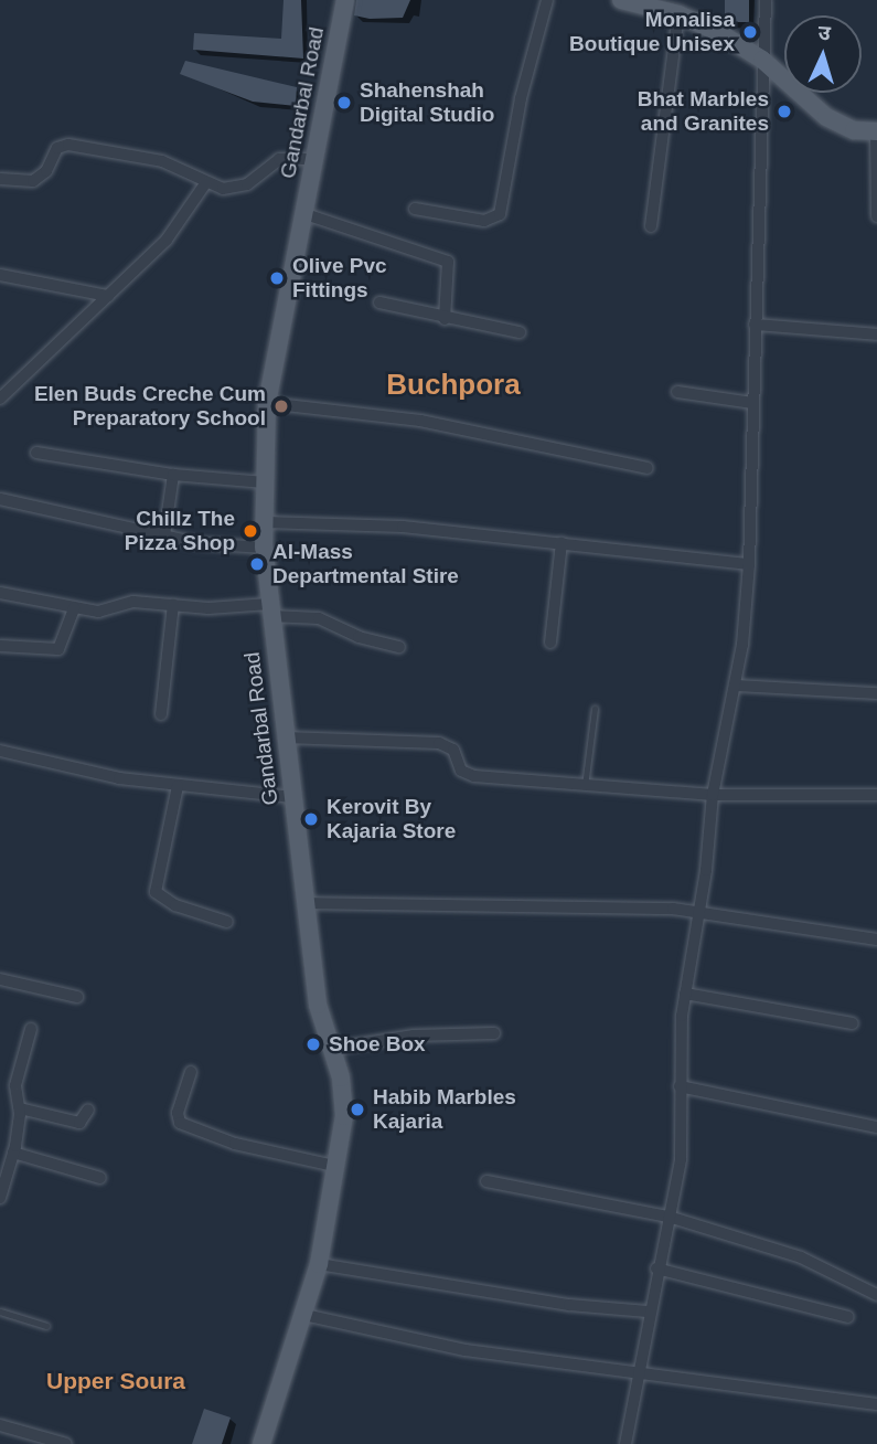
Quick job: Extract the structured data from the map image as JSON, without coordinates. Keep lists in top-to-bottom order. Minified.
{"streets":{"main road":["Gandarbal Road"]},"districts":["Buchpora","Upper Soura"],"places":["Monalisa Boutique Unisex","Shahenshah Digital Studio","Bhat Marbles and Granites","Olive Pvc Fittings","Elen Buds Creche Cum Preparatory School","Chillz The Pizza Shop","Al-Mass Departmental Stire","Kerovit By Kajaria Store","Shoe Box","Habib Marbles Kajaria"],"north":"top"}
